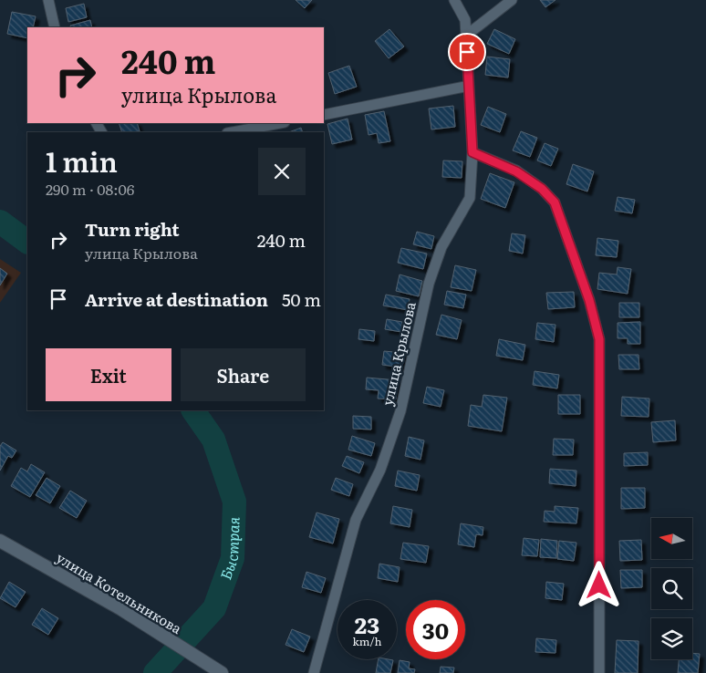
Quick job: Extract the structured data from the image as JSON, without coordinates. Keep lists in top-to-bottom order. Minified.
{"streets":{"street":["улица Крылова","улица Котельникова"]},"water":["Быстрая"],"north":"left","page":{"turn":["240 m","улица Крылова"],"heading":["1 min","290 m · 08:06"],"list":[{"name":"Turn right","note":"улица Крылова","value":"240 m"},{"name":"Arrive at destination","value":"50 m"}],"buttons":["Exit","Share"],"speed":"23 km/h","limit":"30"}}
